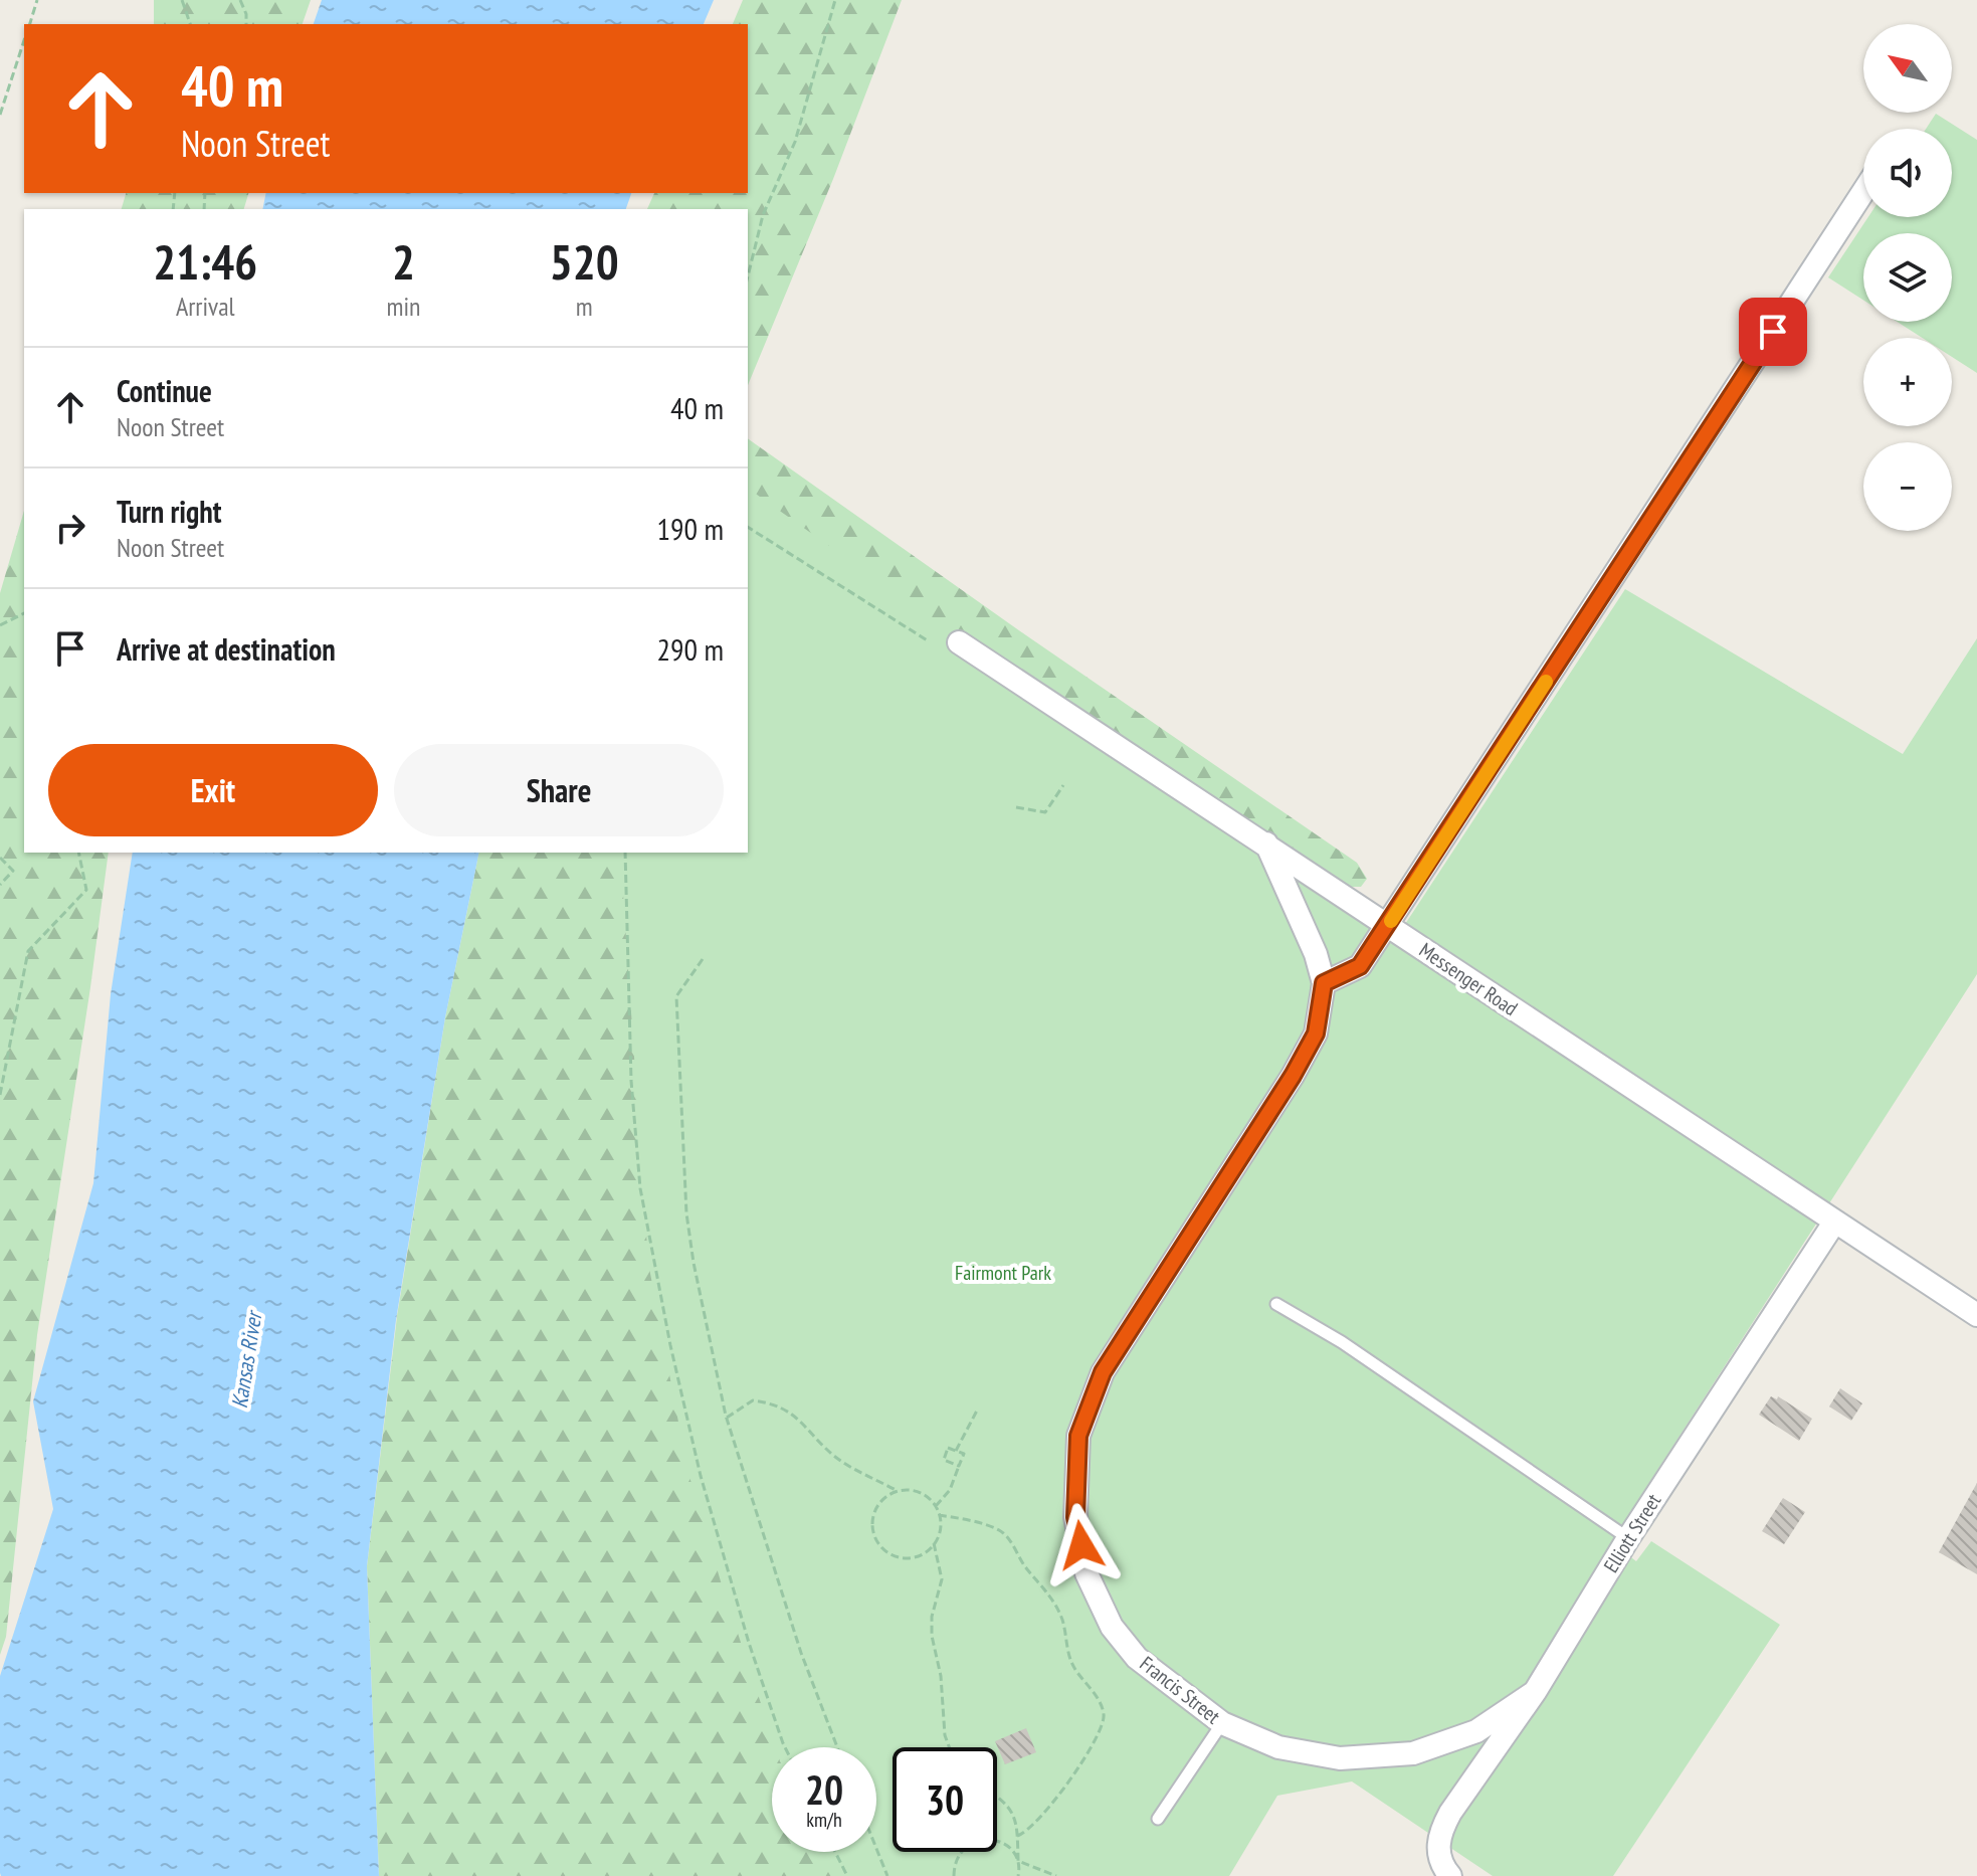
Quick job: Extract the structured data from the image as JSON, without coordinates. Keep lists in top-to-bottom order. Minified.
{"streets":{"street":["Messenger Road","Elliott Street","Francis Street"]},"crossings":[["Messenger Road","Elliott Street"],["Elliott Street","Francis Street"]],"water":["Kansas River"],"parks":["Fairmont Park"],"north":"top left","page":{"map_buttons":["+","−"],"turn":["40 m","Noon Street"],"eta":["21:46","Arrival","2","min","520","m"],"list":[{"name":"Continue","note":"Noon Street","value":"40 m"},{"name":"Turn right","note":"Noon Street","value":"190 m"},{"name":"Arrive at destination","value":"290 m"}],"buttons":["Exit","Share"],"speed":"20 km/h","limit":"30"}}
